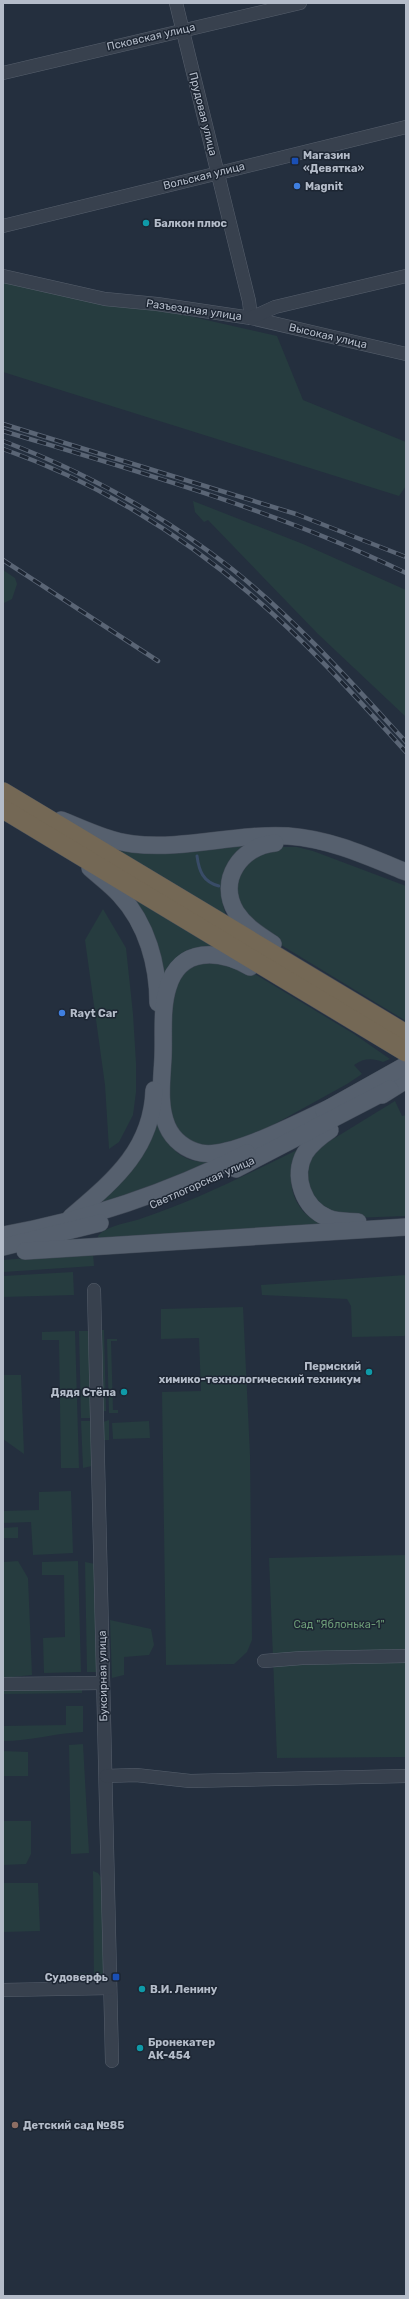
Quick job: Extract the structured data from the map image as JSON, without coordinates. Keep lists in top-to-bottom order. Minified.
{"streets":{"main road":["Светлогорская улица"],"street":["Псковская улица","Прудовая улица","Вольская улица","Разъездная улица","Высокая улица","Буксирная улица"]},"crossings":[["Псковская улица","Прудовая улица"],["Прудовая улица","Вольская улица"],["Прудовая улица","Разъездная улица"],["Прудовая улица","Высокая улица"],["Разъездная улица","Высокая улица"]],"parks":["Сад \"Яблонька-1\""],"places":{"transit":["Магазин «Девятка»","Судоверфь"],"other":["Magnit","Балкон плюс","Rayt Car","Пермский химико-технологический техникум","Дядя Стёпа","В.И. Ленину","Бронекатер АК-454","Детский сад №85"]}}
